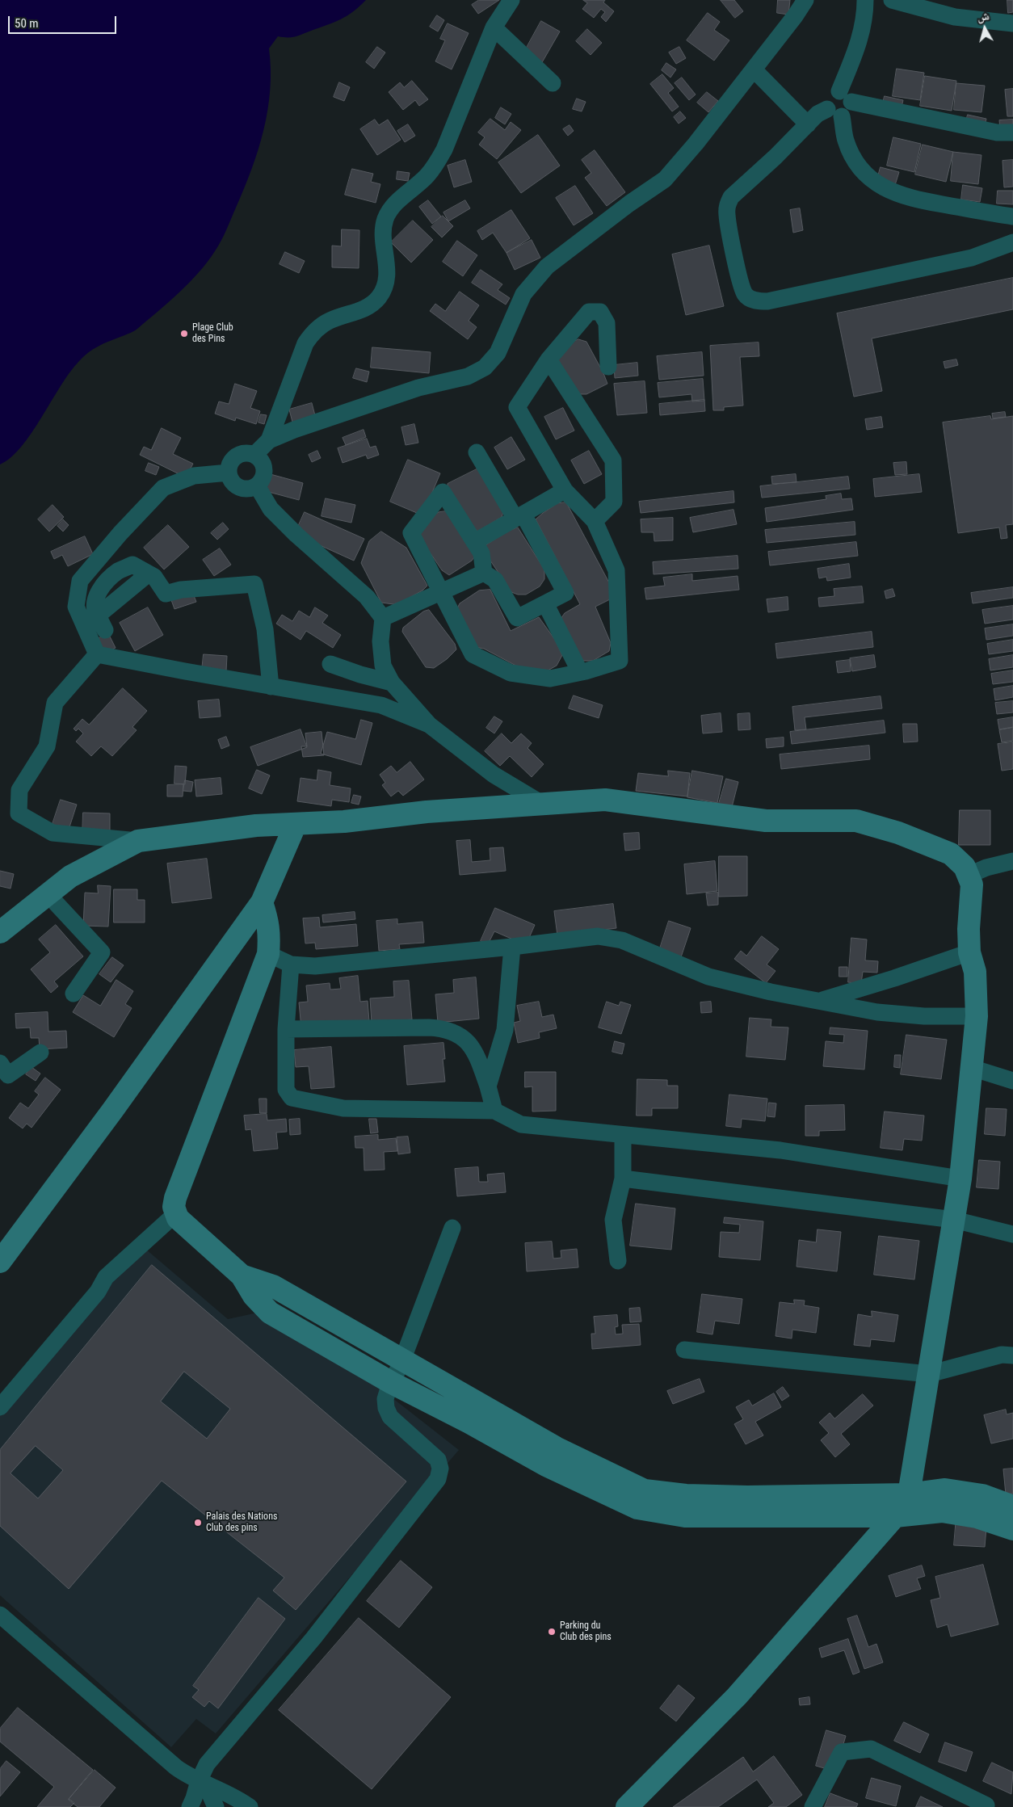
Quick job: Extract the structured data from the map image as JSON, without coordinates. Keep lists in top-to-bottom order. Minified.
{"places":["Plage Club des Pins","Palais des Nations Club des pins","Parking du Club des pins"],"scale_bar":"50 m","north":"top"}
